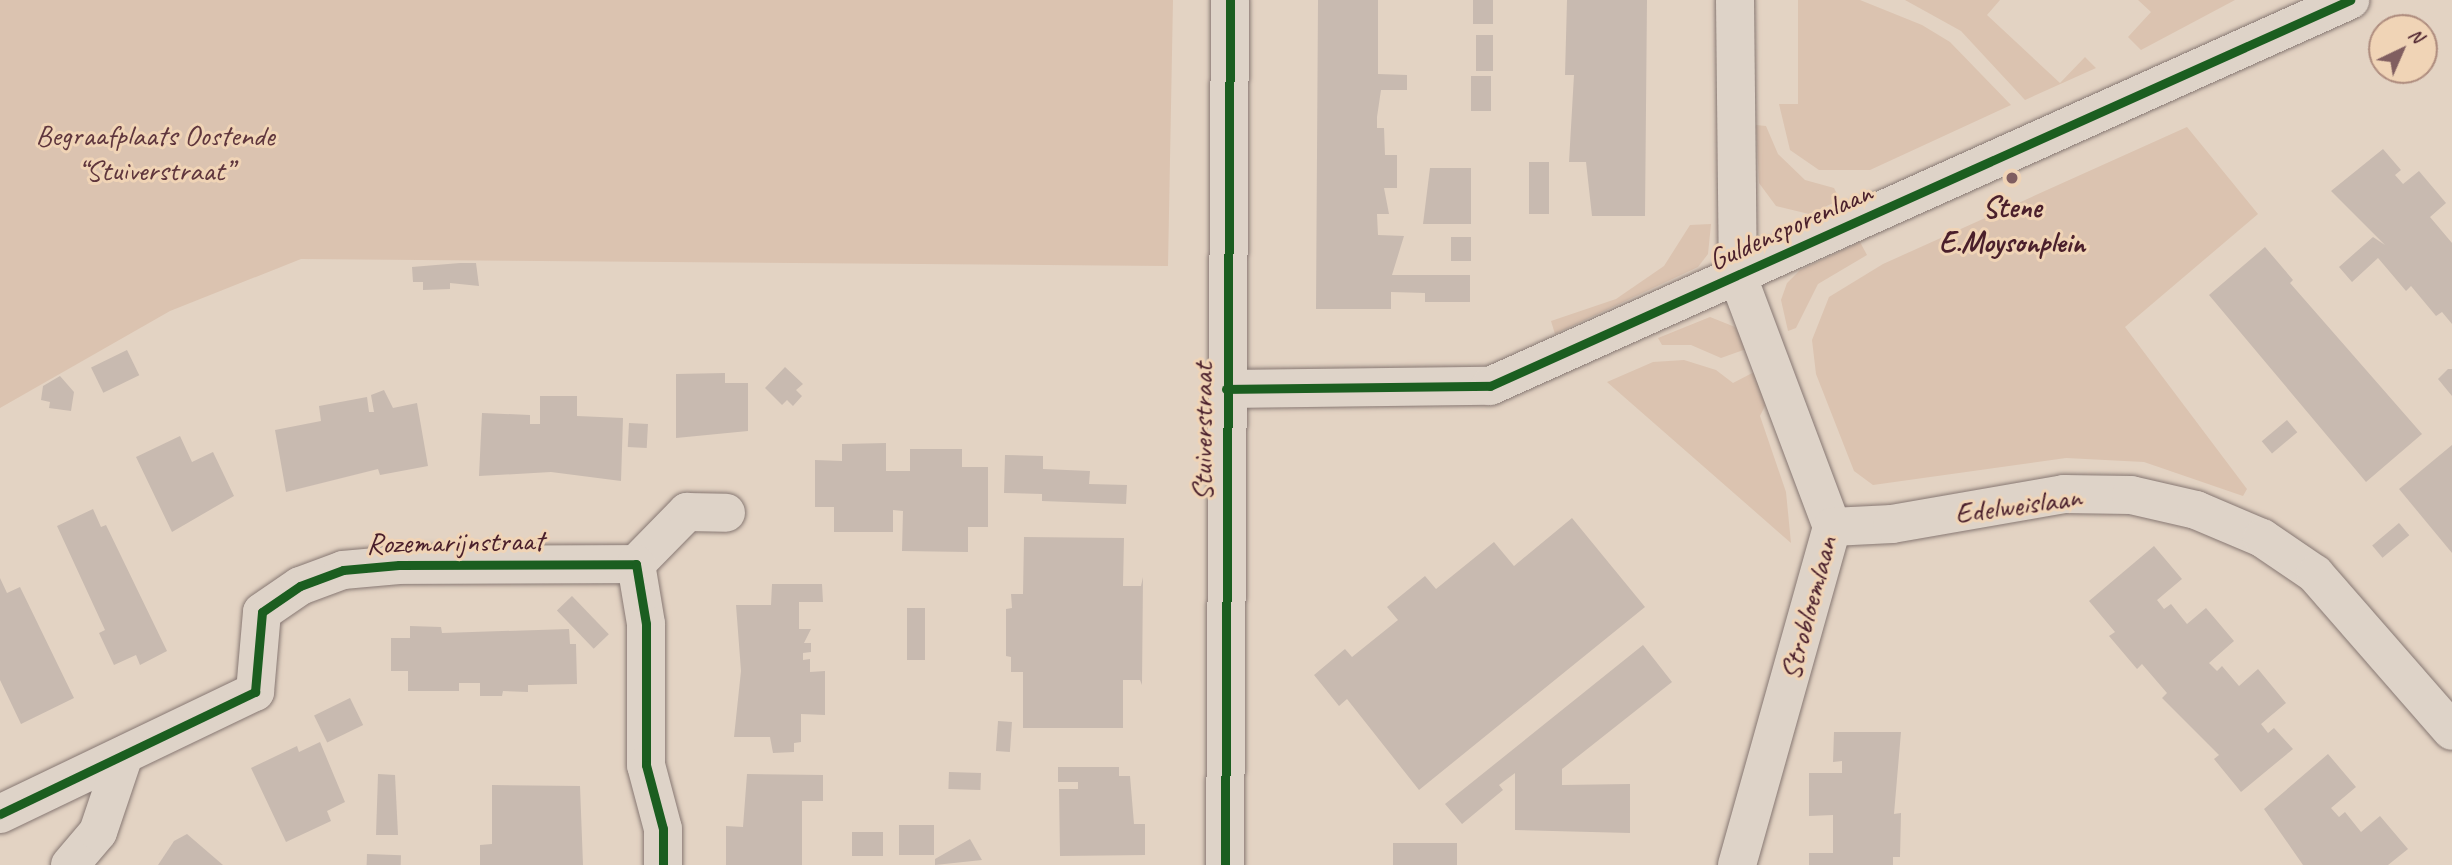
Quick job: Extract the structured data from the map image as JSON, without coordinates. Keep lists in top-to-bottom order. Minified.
{"streets":{"street":["Guldensporenlaan","Stuiverstraat","Edelweislaan","Rozemarijnstraat","Strobloemlaan"]},"crossings":[["Guldensporenlaan","Stuiverstraat"],["Guldensporenlaan","Strobloemlaan"],["Edelweislaan","Strobloemlaan"]],"parks":["Begraafplaats Oostende “Stuiverstraat”"],"places":["Stene E.Moysonplein"],"north":"top right"}
